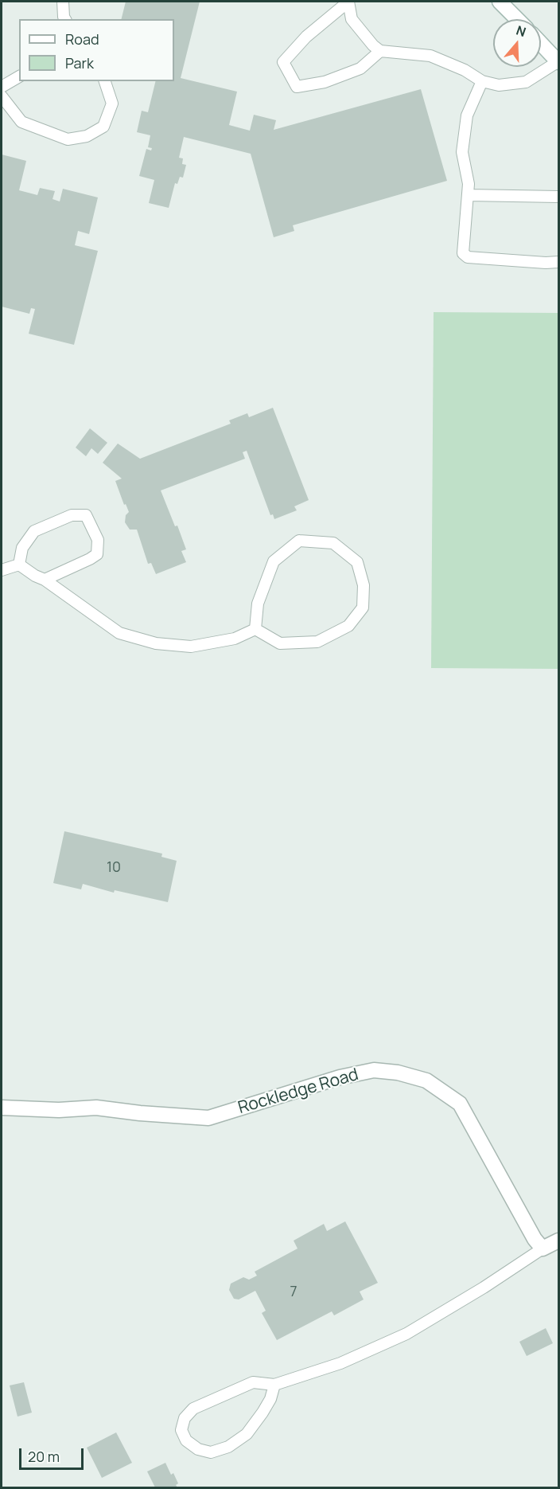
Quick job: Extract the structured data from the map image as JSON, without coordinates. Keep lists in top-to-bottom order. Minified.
{"streets":{"street":["Rockledge Road"]},"house_numbers":["10","7"],"legend":["Road","Park"],"scale_bar":"20 m","north":"top"}
